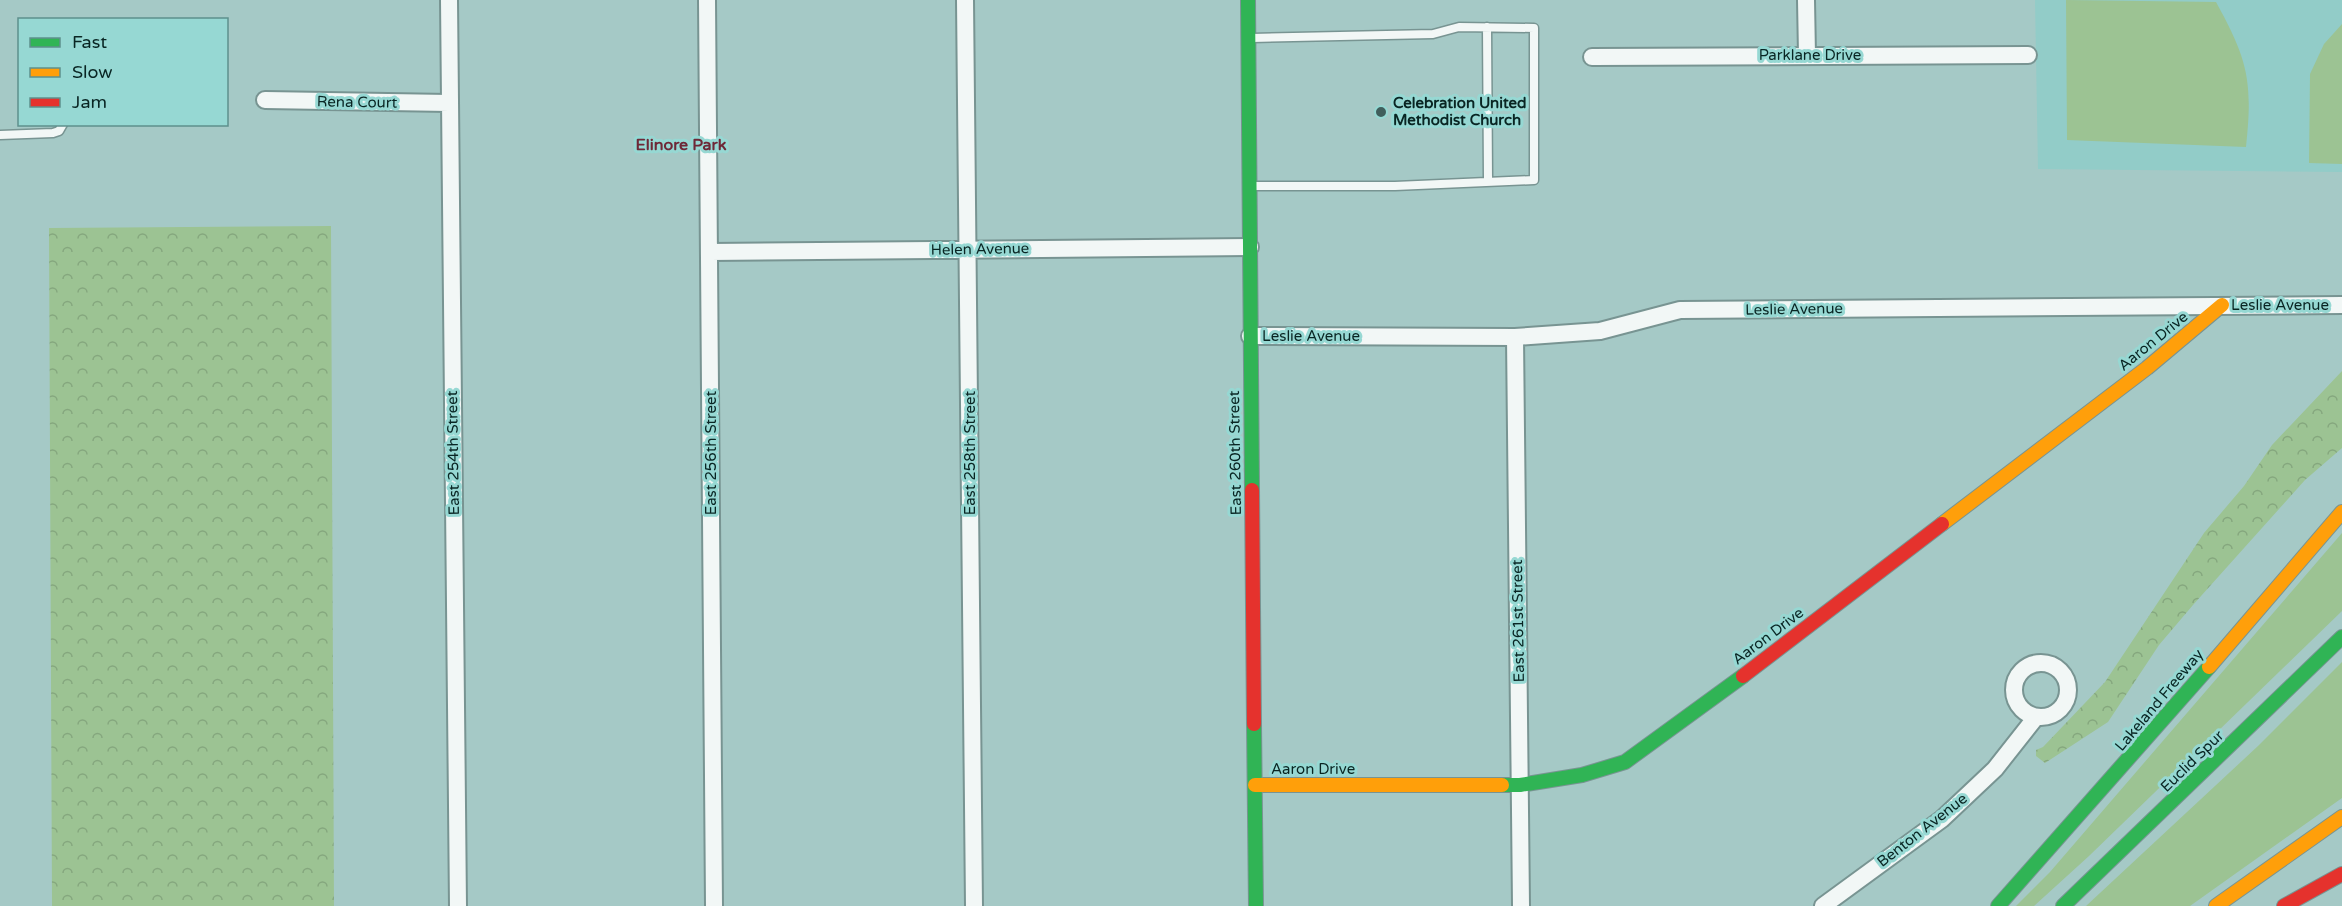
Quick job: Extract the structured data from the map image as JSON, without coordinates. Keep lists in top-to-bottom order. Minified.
{"streets":{"main road":["Aaron Drive","East 260th Street","Lakeland Freeway","Euclid Spur"],"street":["Parklane Drive","Rena Court","Helen Avenue","Leslie Avenue","East 254th Street","East 256th Street","East 258th Street","East 261st Street","Benton Avenue"]},"crossings":[["Rena Court","East 254th Street"],["Helen Avenue","East 256th Street"],["Helen Avenue","East 258th Street"],["Helen Avenue","East 260th Street"],["Leslie Avenue","Aaron Drive"],["Leslie Avenue","East 260th Street"],["Leslie Avenue","East 261st Street"],["Aaron Drive","East 260th Street"],["Aaron Drive","East 261st Street"]],"districts":["Elinore Park"],"places":["Celebration United Methodist Church"],"legend":["Fast","Slow","Jam"]}
